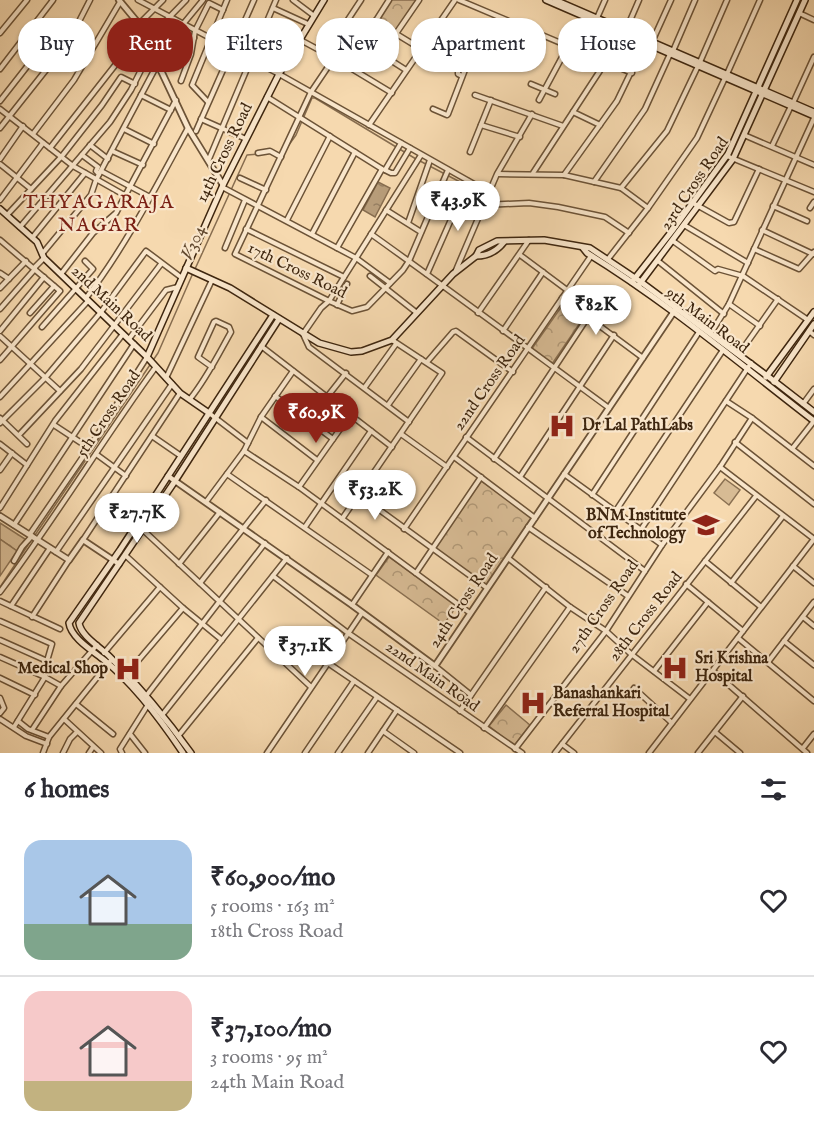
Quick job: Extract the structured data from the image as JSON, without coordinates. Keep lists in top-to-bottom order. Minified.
{"streets":{"main road":["14th Cross Road","23rd Cross Road","2nd Main Road","9th Main Road"],"street":["17th Cross Road","22nd Cross Road","5th Cross Road","24th Cross Road","27th Cross Road","28th Cross Road","22nd Main Road"]},"crossings":[["14th Cross Road","2nd Main Road"],["14th Cross Road","9th Main Road"],["14th Cross Road","5th Cross Road"],["23rd Cross Road","9th Main Road"],["2nd Main Road","5th Cross Road"],["9th Main Road","22nd Cross Road"],["9th Main Road","24th Cross Road"],["27th Cross Road","22nd Main Road"]],"districts":["THYAGARAJA NAGAR"],"water":["V304"],"places":{"hospital":["Dr Lal PathLabs","Sri Krishna Hospital","Medical Shop","Banashankari Referral Hospital"],"school or university":["BNM Institute of Technology"]},"page":{"chip":["Buy","Rent","Filters","New","Apartment","House"],"price":["₹43.9K","₹82K","₹60.9K","₹53.2K","₹27.7K","₹37.1K"],"heading":"6 homes","list":[{"name":"₹60,900/mo","note":"5 rooms · 163 m² · 18th Cross Road"},{"name":"₹37,100/mo","note":"3 rooms · 95 m² · 24th Main Road"}]}}
